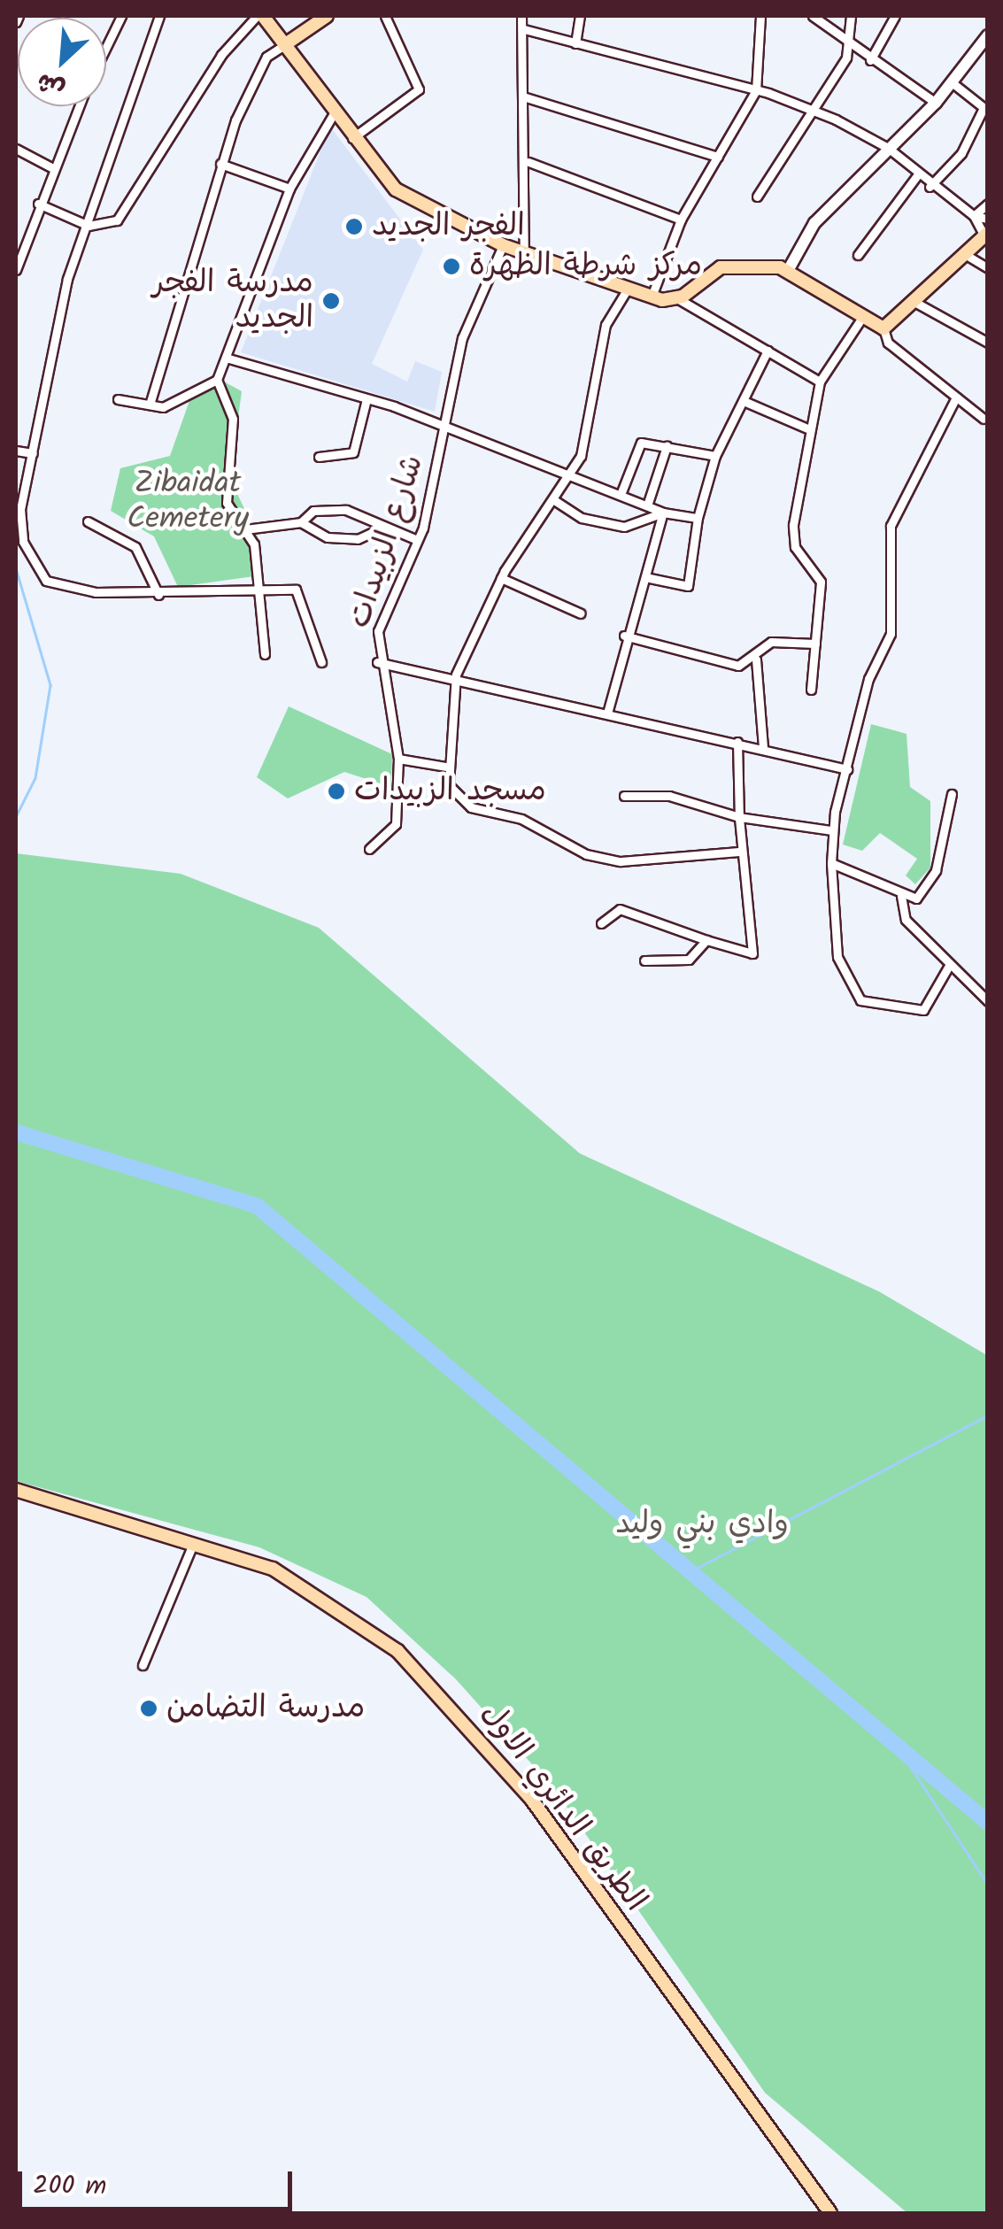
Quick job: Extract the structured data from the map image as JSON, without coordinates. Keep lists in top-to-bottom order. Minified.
{"streets":{"main road":["الطريق الدائري الاول"],"street":["شارع الزبيدات"]},"parks":["Zibaidat Cemetery","وادي بني وليد"],"places":["الفجر الجديد","مركز شرطة الظهرة","مدرسة الفجر الجديد","مسجد الزبيدات","مدرسة التضامن"],"scale_bar":"200 m","north":"bottom left"}
